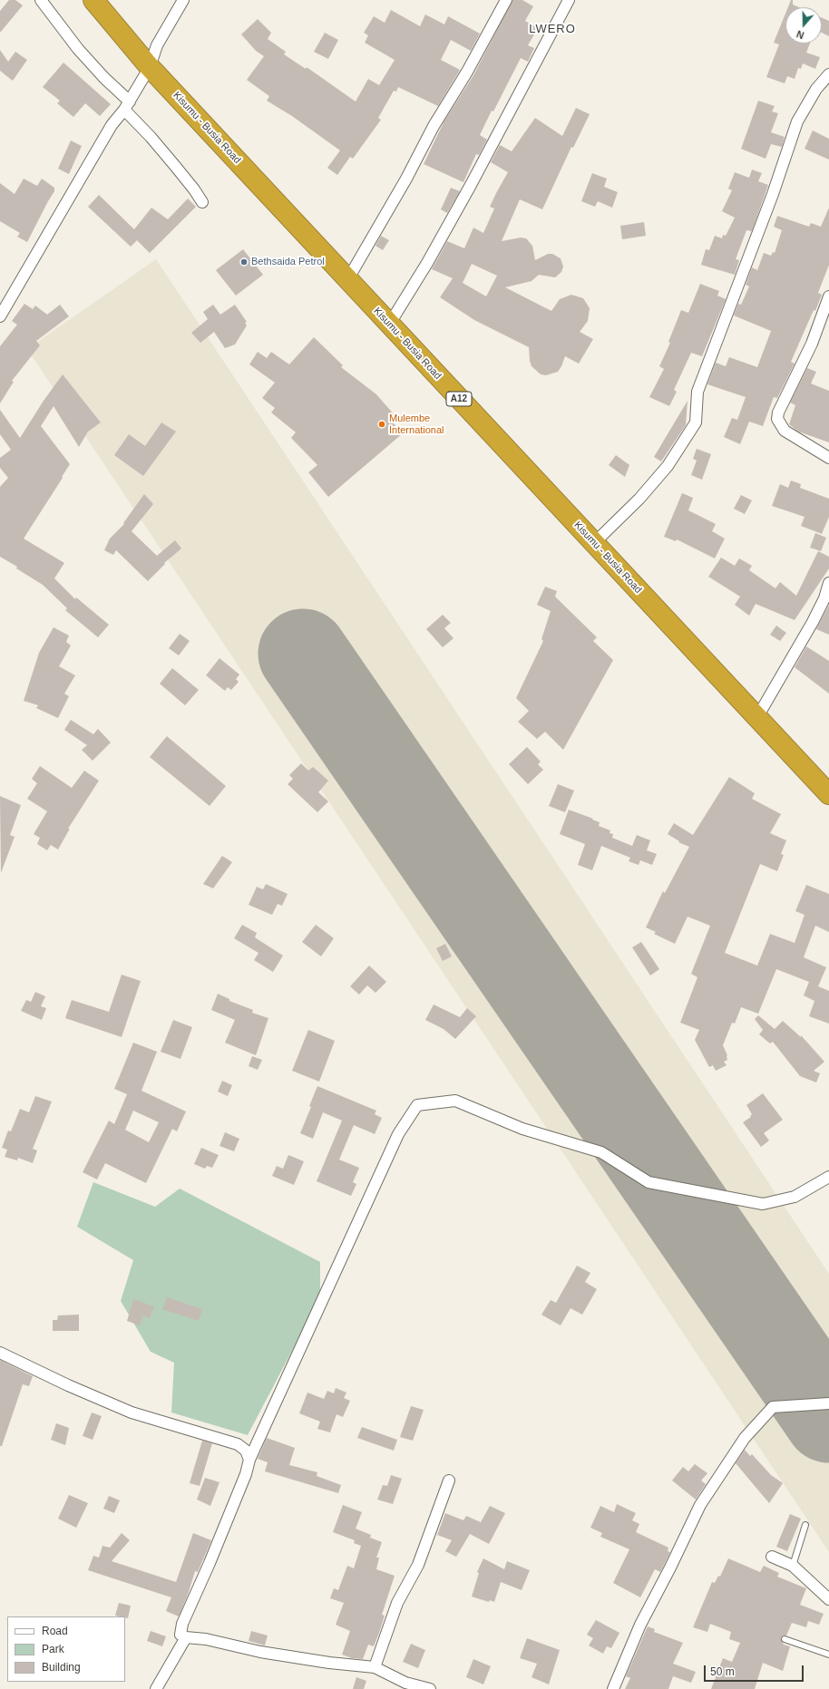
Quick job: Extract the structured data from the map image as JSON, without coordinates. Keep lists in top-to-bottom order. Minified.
{"streets":{"highway":["Kisumu - Busia Road","A12"]},"districts":["LWERO"],"places":["Bethsaida Petrol","Mulembe International"],"legend":["Road","Park","Building"],"scale_bar":"50 m","north":"bottom"}
